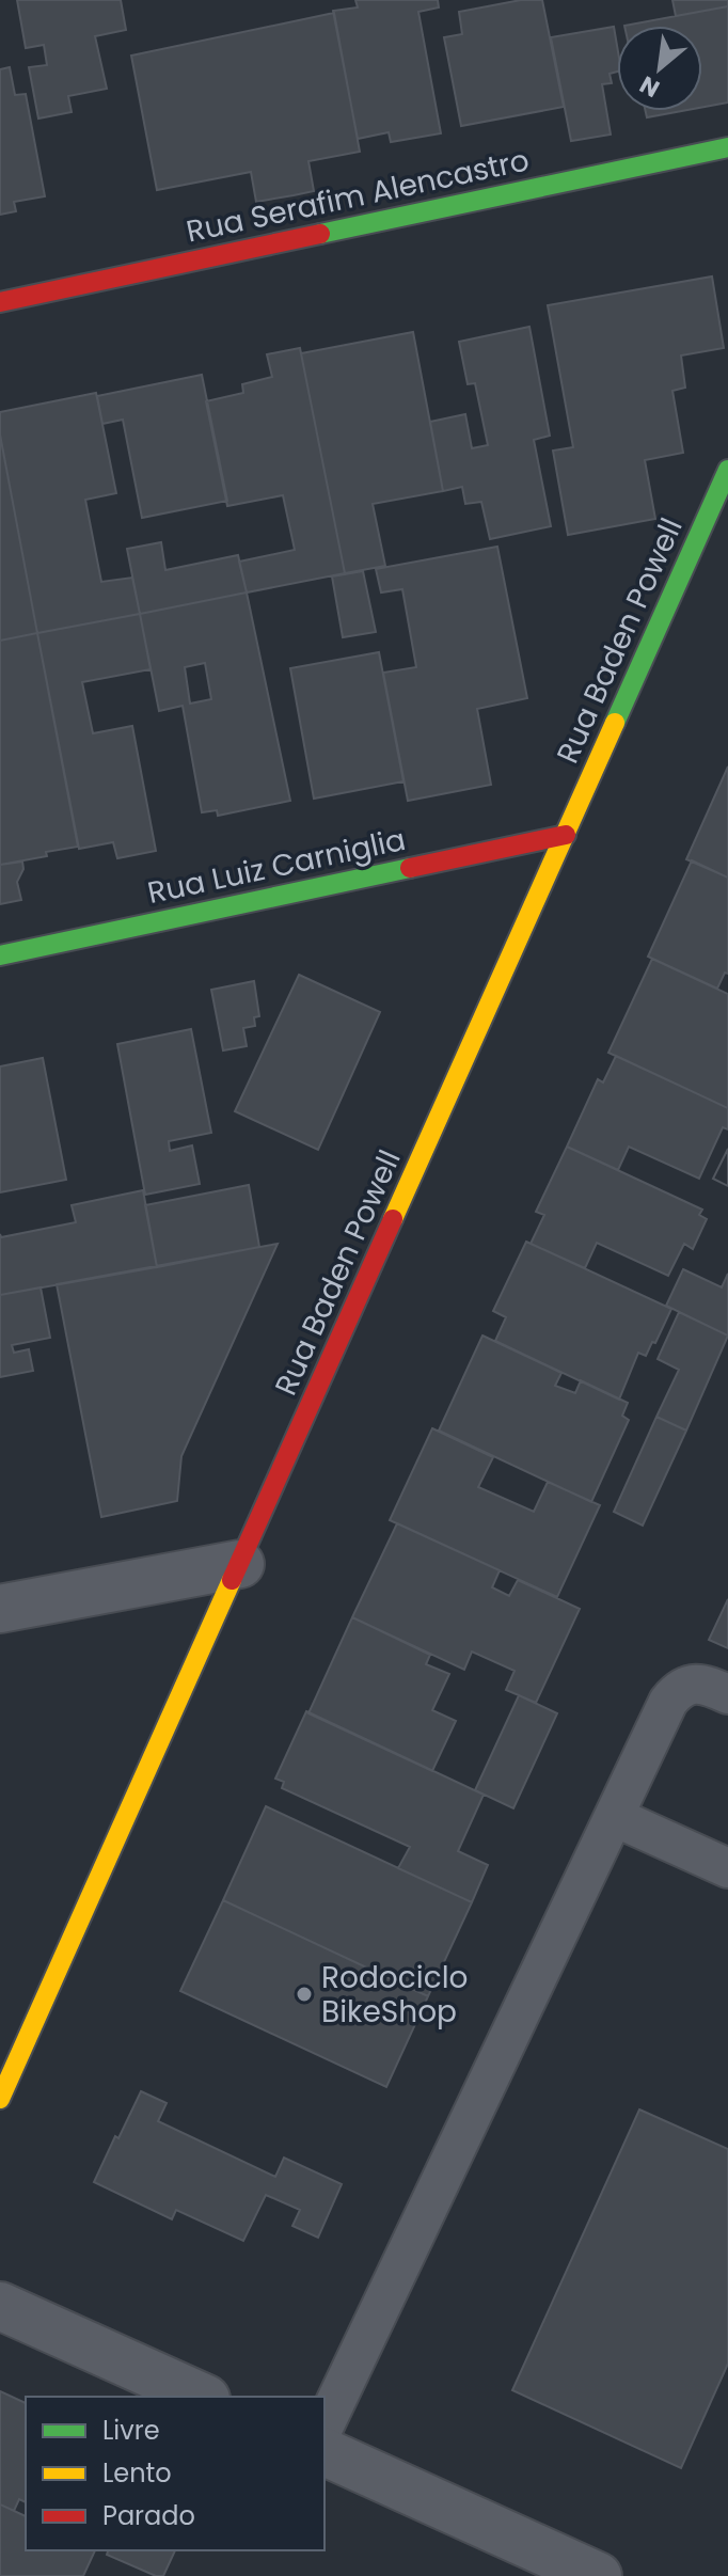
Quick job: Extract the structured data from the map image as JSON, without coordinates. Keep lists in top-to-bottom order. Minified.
{"streets":{"street":["Rua Serafim Alencastro","Rua Baden Powell","Rua Luiz Carniglia"]},"crossings":[["Rua Baden Powell","Rua Luiz Carniglia"]],"places":["Rodociclo BikeShop"],"legend":["Livre","Lento","Parado"],"north":"bottom left"}
